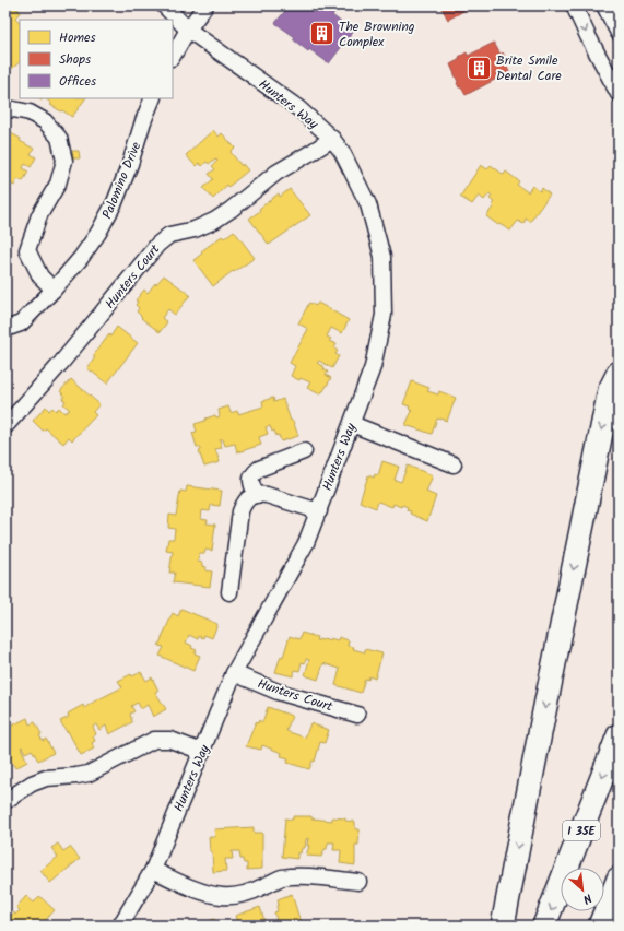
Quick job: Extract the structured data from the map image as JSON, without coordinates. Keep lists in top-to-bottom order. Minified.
{"streets":{"highway":["I 35E"],"street":["Hunters Way","Palomino Drive","Hunters Court"]},"crossings":[["Hunters Way","Hunters Court"]],"places":{"building":["The Browning Complex","Brite Smile Dental Care"]},"legend":["Homes","Shops","Offices"],"north":"bottom right"}
